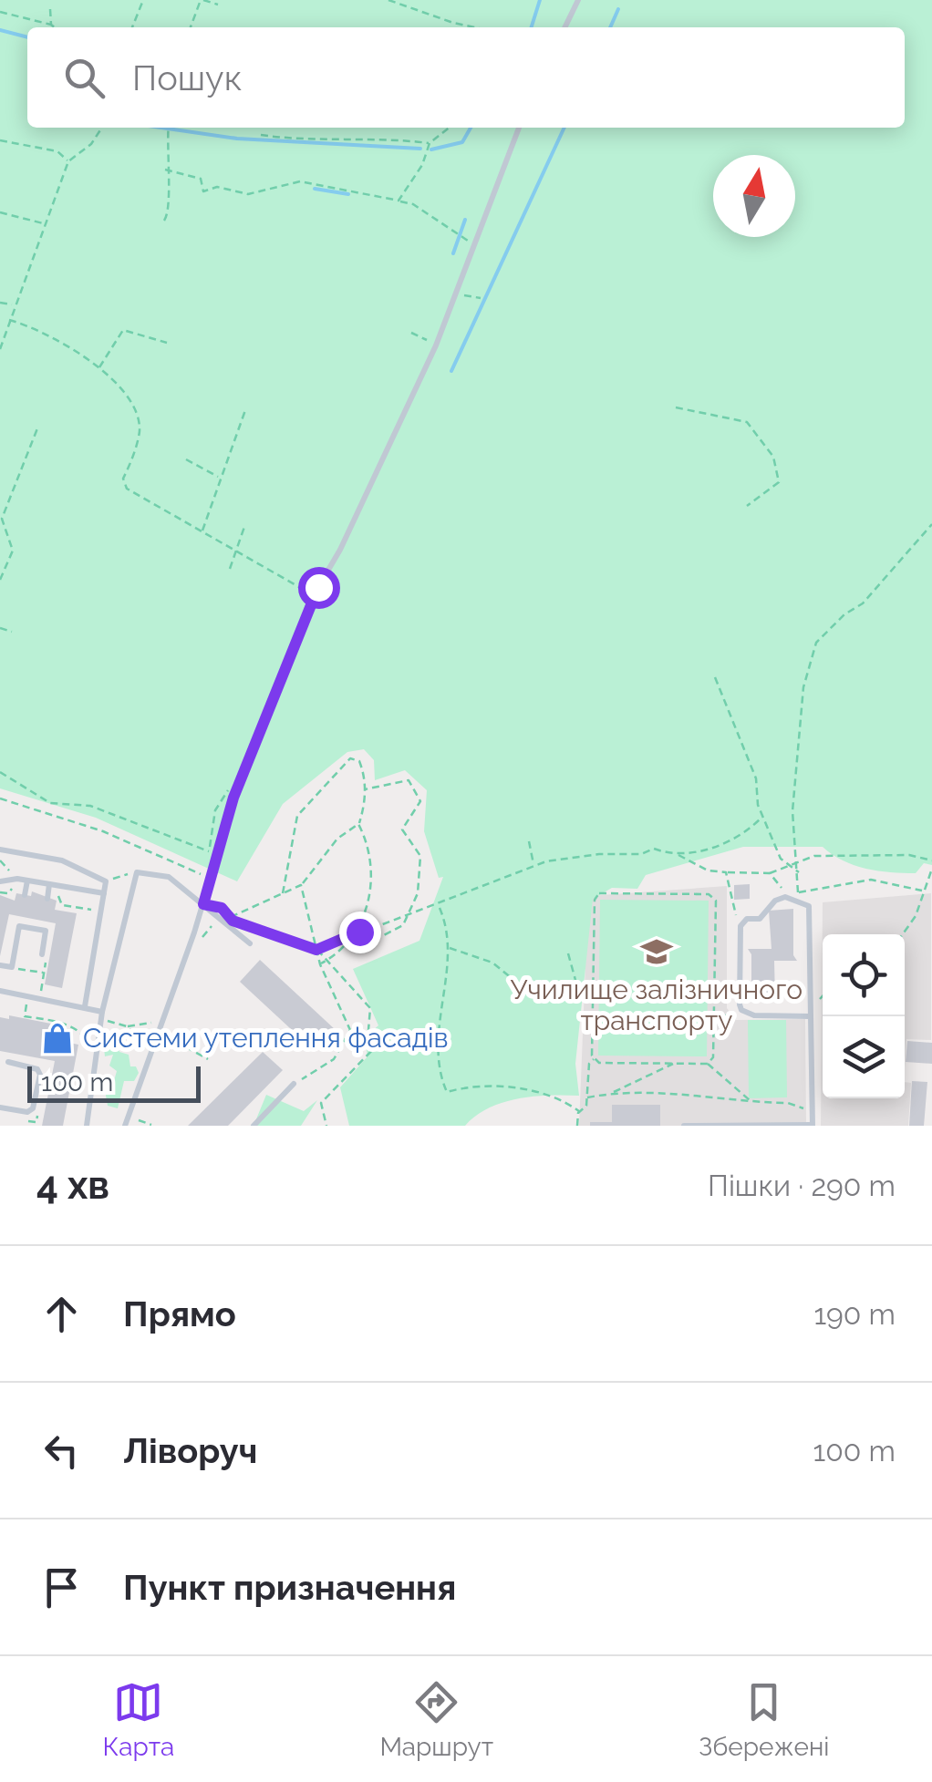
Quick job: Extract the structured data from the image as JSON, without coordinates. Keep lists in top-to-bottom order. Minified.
{"places":{"school or university":["Училище залізничного транспорту"],"shop":["Системи утеплення фасадів"]},"scale_bar":"100 m","north":"top","page":{"search":"Пошук","scale":"100 m","heading":["4 хв","Пішки · 290 m"],"list":[["Прямо","190 m"],["Ліворуч","100 m"],"Пункт призначення"],"nav":["Карта","Маршрут","Збережені"]}}
